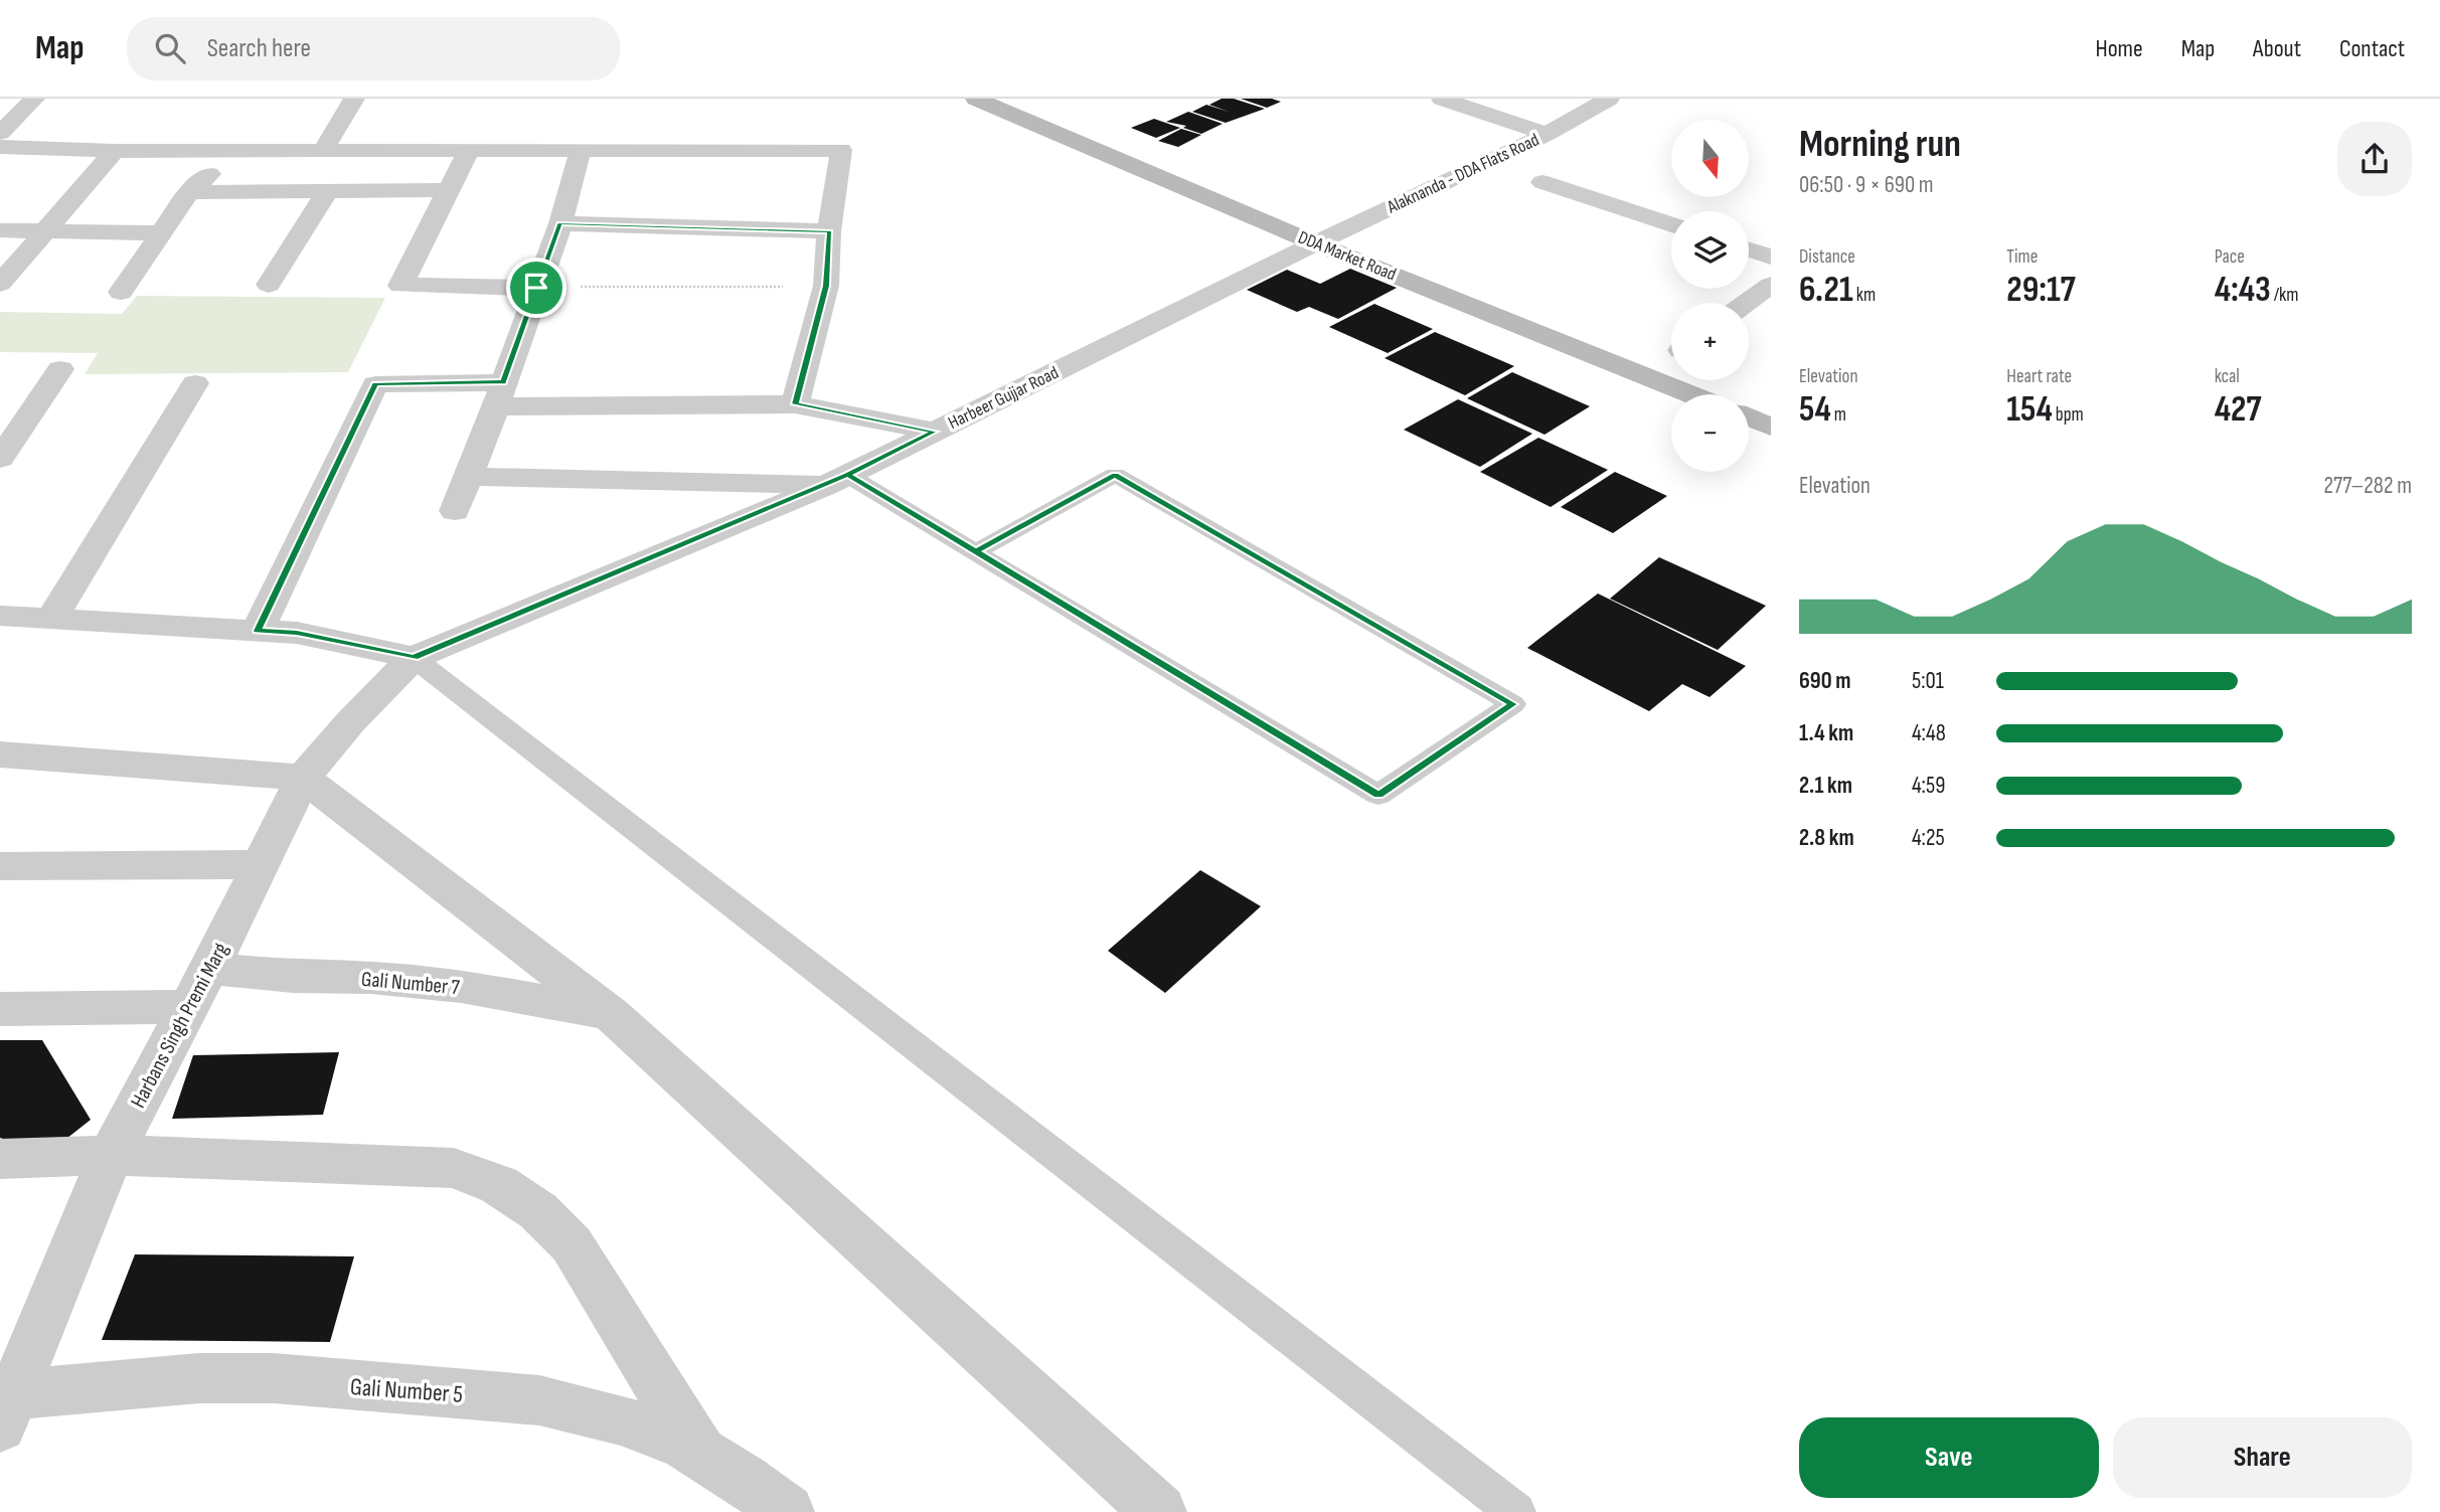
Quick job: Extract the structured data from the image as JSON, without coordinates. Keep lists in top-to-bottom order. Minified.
{"streets":{"street":["Alaknanda - DDA Flats Road","DDA Market Road","Harbeer Gujjar Road","Gali Number 7","Harbans Singh Premi Marg","Gali Number 5"]},"crossings":[["Alaknanda - DDA Flats Road","DDA Market Road"],["Alaknanda - DDA Flats Road","Harbeer Gujjar Road"],["DDA Market Road","Harbeer Gujjar Road"],["Harbeer Gujjar Road","Harbans Singh Premi Marg"],["Gali Number 7","Harbans Singh Premi Marg"],["Harbans Singh Premi Marg","Gali Number 5"]],"north":"bottom","page":{"header":"Map","search":"Search here","nav":["Home","Map","About","Contact"],"heading":["Morning run","06:50 · 9 × 690 m"],"map_buttons":["+","−"],"stats":[["Distance","6.21 km"],["Time","29:17"],["Pace","4:43 /km"],["Elevation","54 m"],["Heart rate","154 bpm"],["kcal","427"]],"chart":["Elevation","277–282 m"],"list":[{"name":"690 m","note":"5:01"},{"name":"1.4 km","note":"4:48"},{"name":"2.1 km","note":"4:59"},{"name":"2.8 km","note":"4:25"}],"buttons":["Save","Share"]}}
